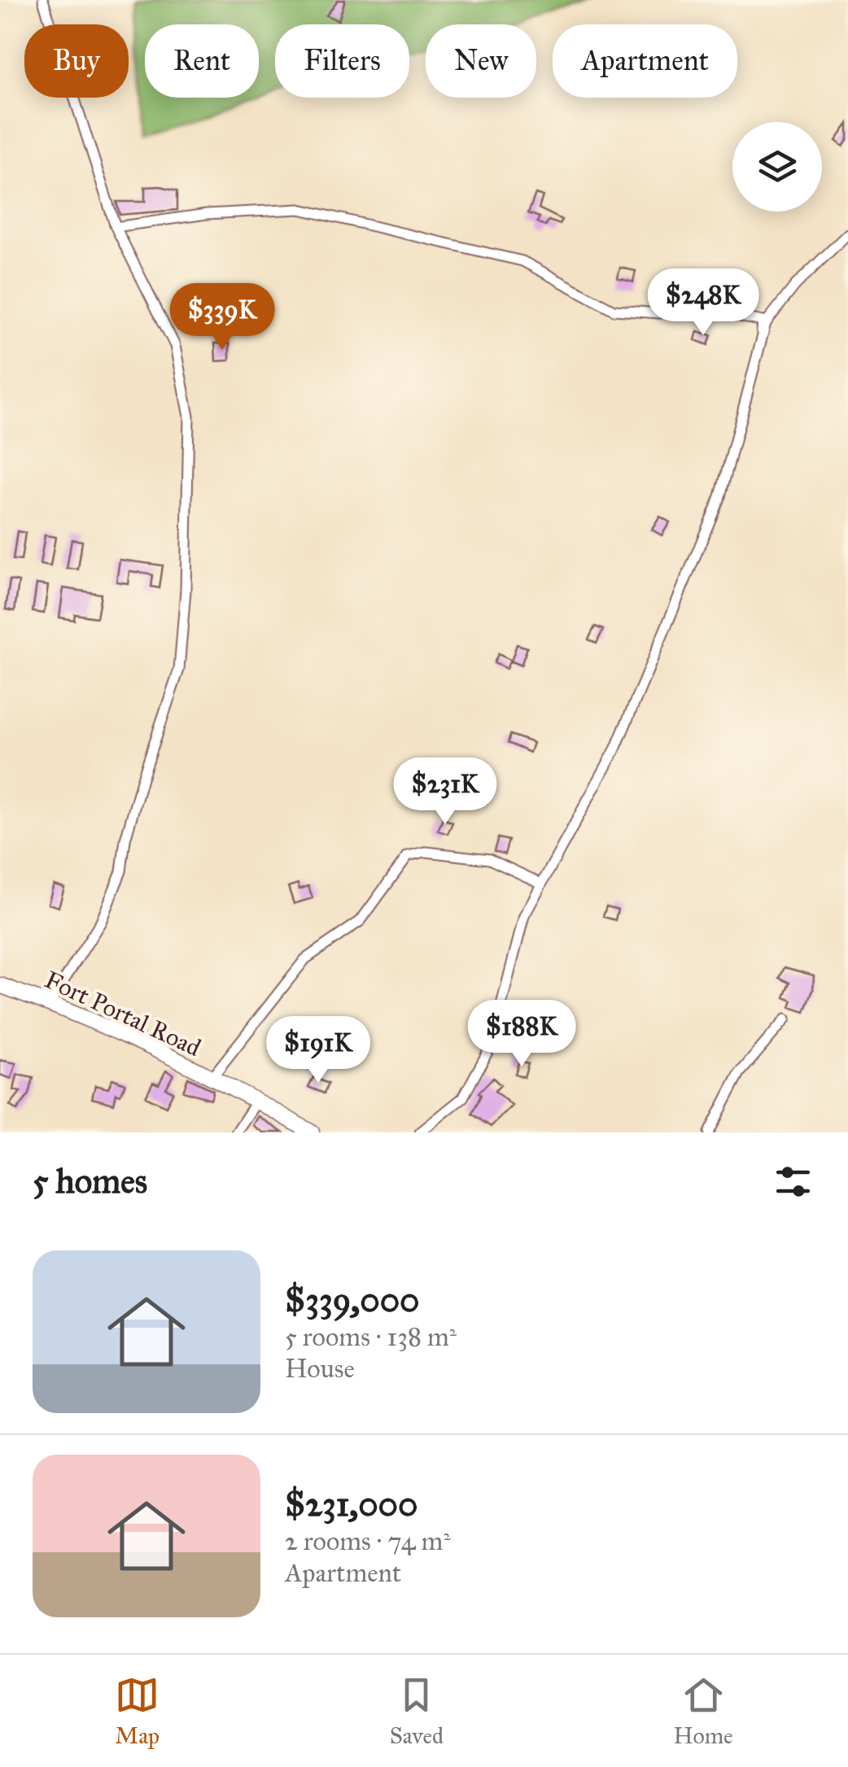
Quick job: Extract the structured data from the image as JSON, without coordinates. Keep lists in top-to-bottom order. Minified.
{"streets":{"main road":["Fort Portal Road"]},"page":{"chip":["Buy","Rent","Filters","New","Apartment"],"price":["$248K","$339K","$231K","$188K","$191K"],"heading":"5 homes","list":[{"name":"$339,000","note":"5 rooms · 138 m² · House"},{"name":"$231,000","note":"2 rooms · 74 m² · Apartment"}],"tabs":["Map","Saved","Home"]}}
